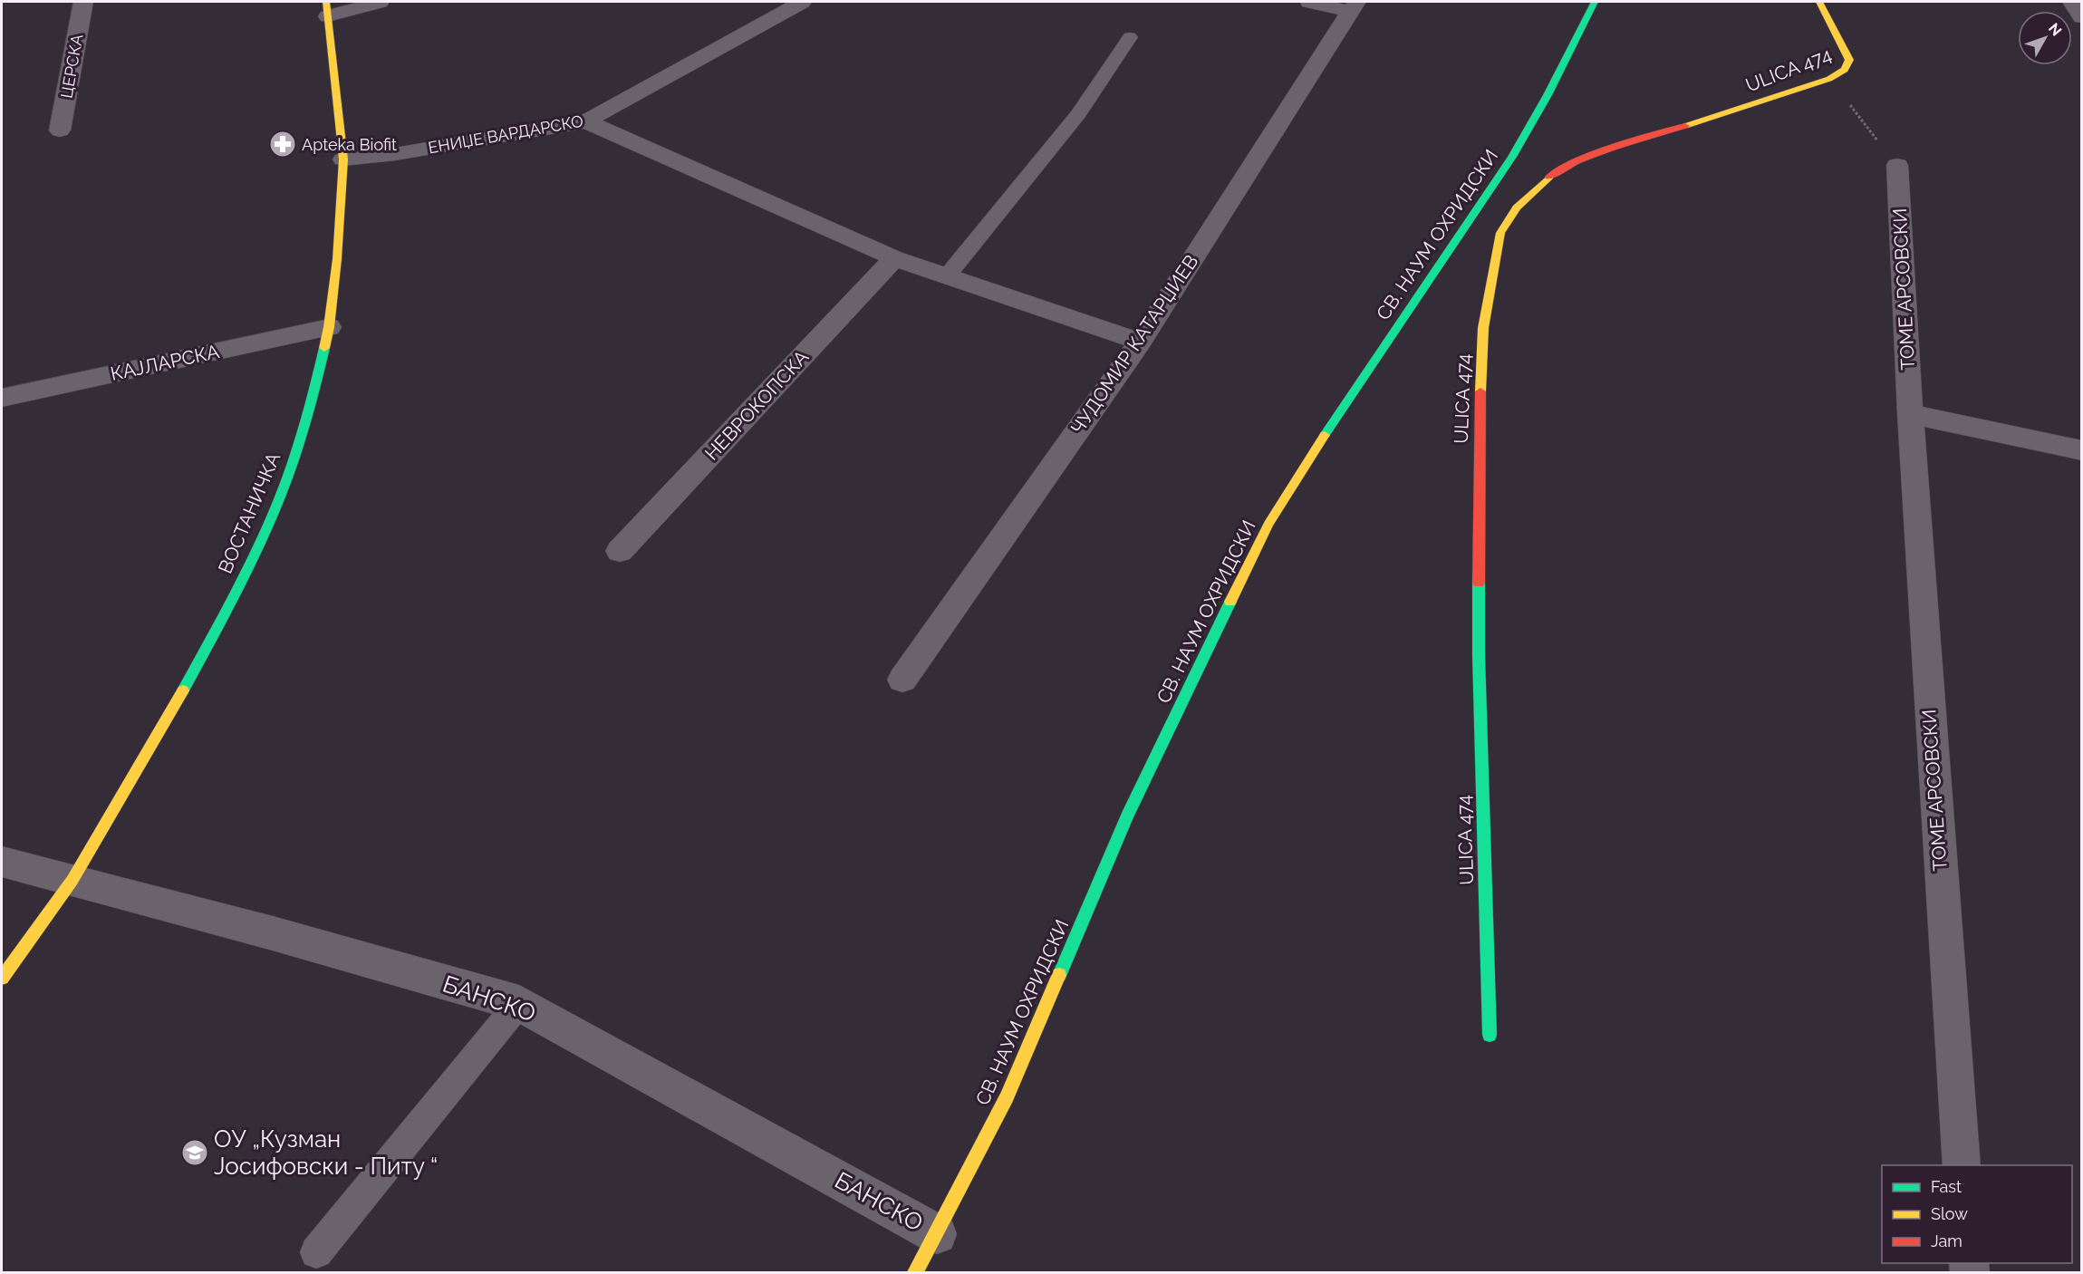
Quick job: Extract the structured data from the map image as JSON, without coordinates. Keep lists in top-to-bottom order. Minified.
{"streets":{"street":["ЦЕРСКА","ULICA 474","ЕНИЏЕ ВАРДАРСКО","СВ. НАУМ ОХРИДСКИ","ТОМЕ АРСОВСКИ","ЧУДОМИР КАТАРЏИЕВ","КАЈЛАРСКА","НЕВРОКОПСКА","ВОСТАНИЧКА","БАНСКО"]},"crossings":[["ЕНИЏЕ ВАРДАРСКО","ВОСТАНИЧКА"],["СВ. НАУМ ОХРИДСКИ","БАНСКО"],["КАЈЛАРСКА","ВОСТАНИЧКА"],["ВОСТАНИЧКА","БАНСКО"]],"places":{"pharmacy":["Apteka Biofit"],"school or university":["ОУ „Кузман Јосифовски - Питу “"]},"legend":["Fast","Slow","Jam"],"north":"top right"}
